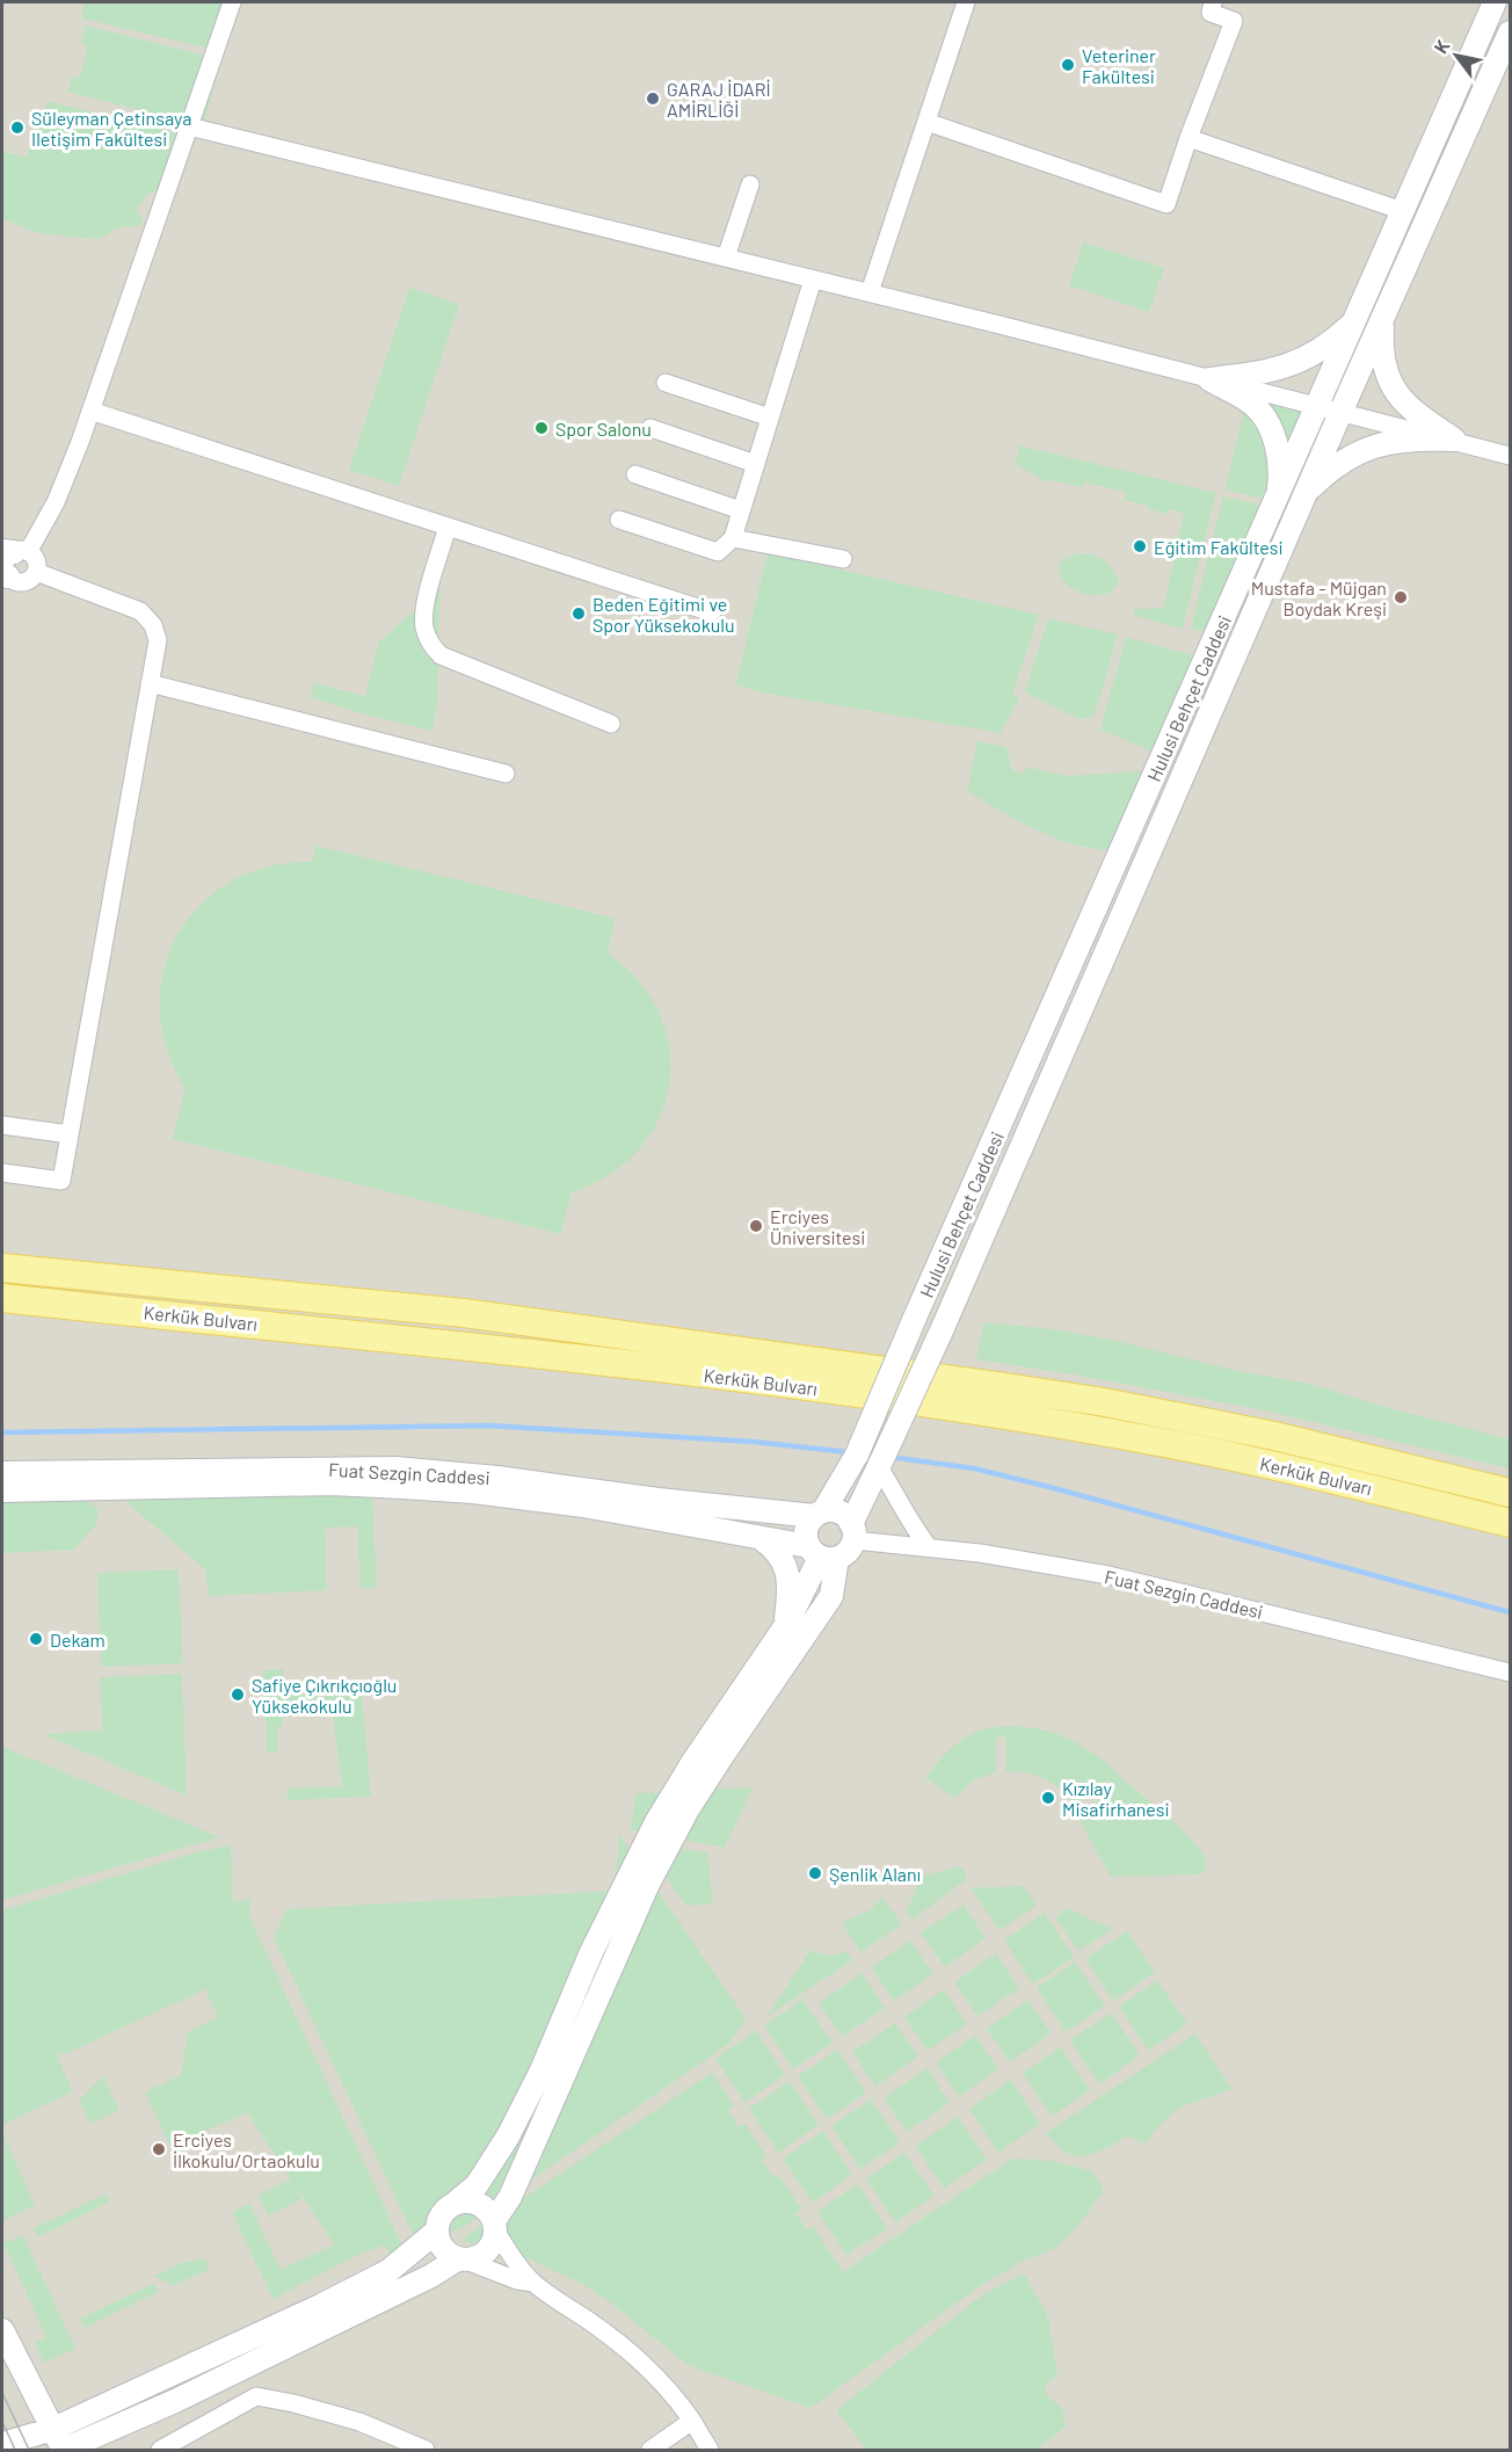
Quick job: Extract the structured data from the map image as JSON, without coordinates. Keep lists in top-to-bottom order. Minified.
{"streets":{"main road":["Kerkük Bulvarı"],"street":["Hulusi Behçet Caddesi","Fuat Sezgin Caddesi"]},"crossings":[["Hulusi Behçet Caddesi","Fuat Sezgin Caddesi"]],"places":["Veteriner Fakültesi","GARAJ İDARİ AMİRLİĞİ","Süleyman Çetinsaya Iletişim Fakültesi","Spor Salonu","Eğitim Fakültesi","Mustafa - Müjgan Boydak Kreşi","Beden Eğitimi ve Spor Yüksekokulu","Erciyes Üniversitesi","Dekam","Safiye Çıkrıkçıoğlu Yüksekokulu","Kızılay Misafirhanesi","Şenlik Alanı","Erciyes İlkokulu/Ortaokulu"],"north":"top left"}
